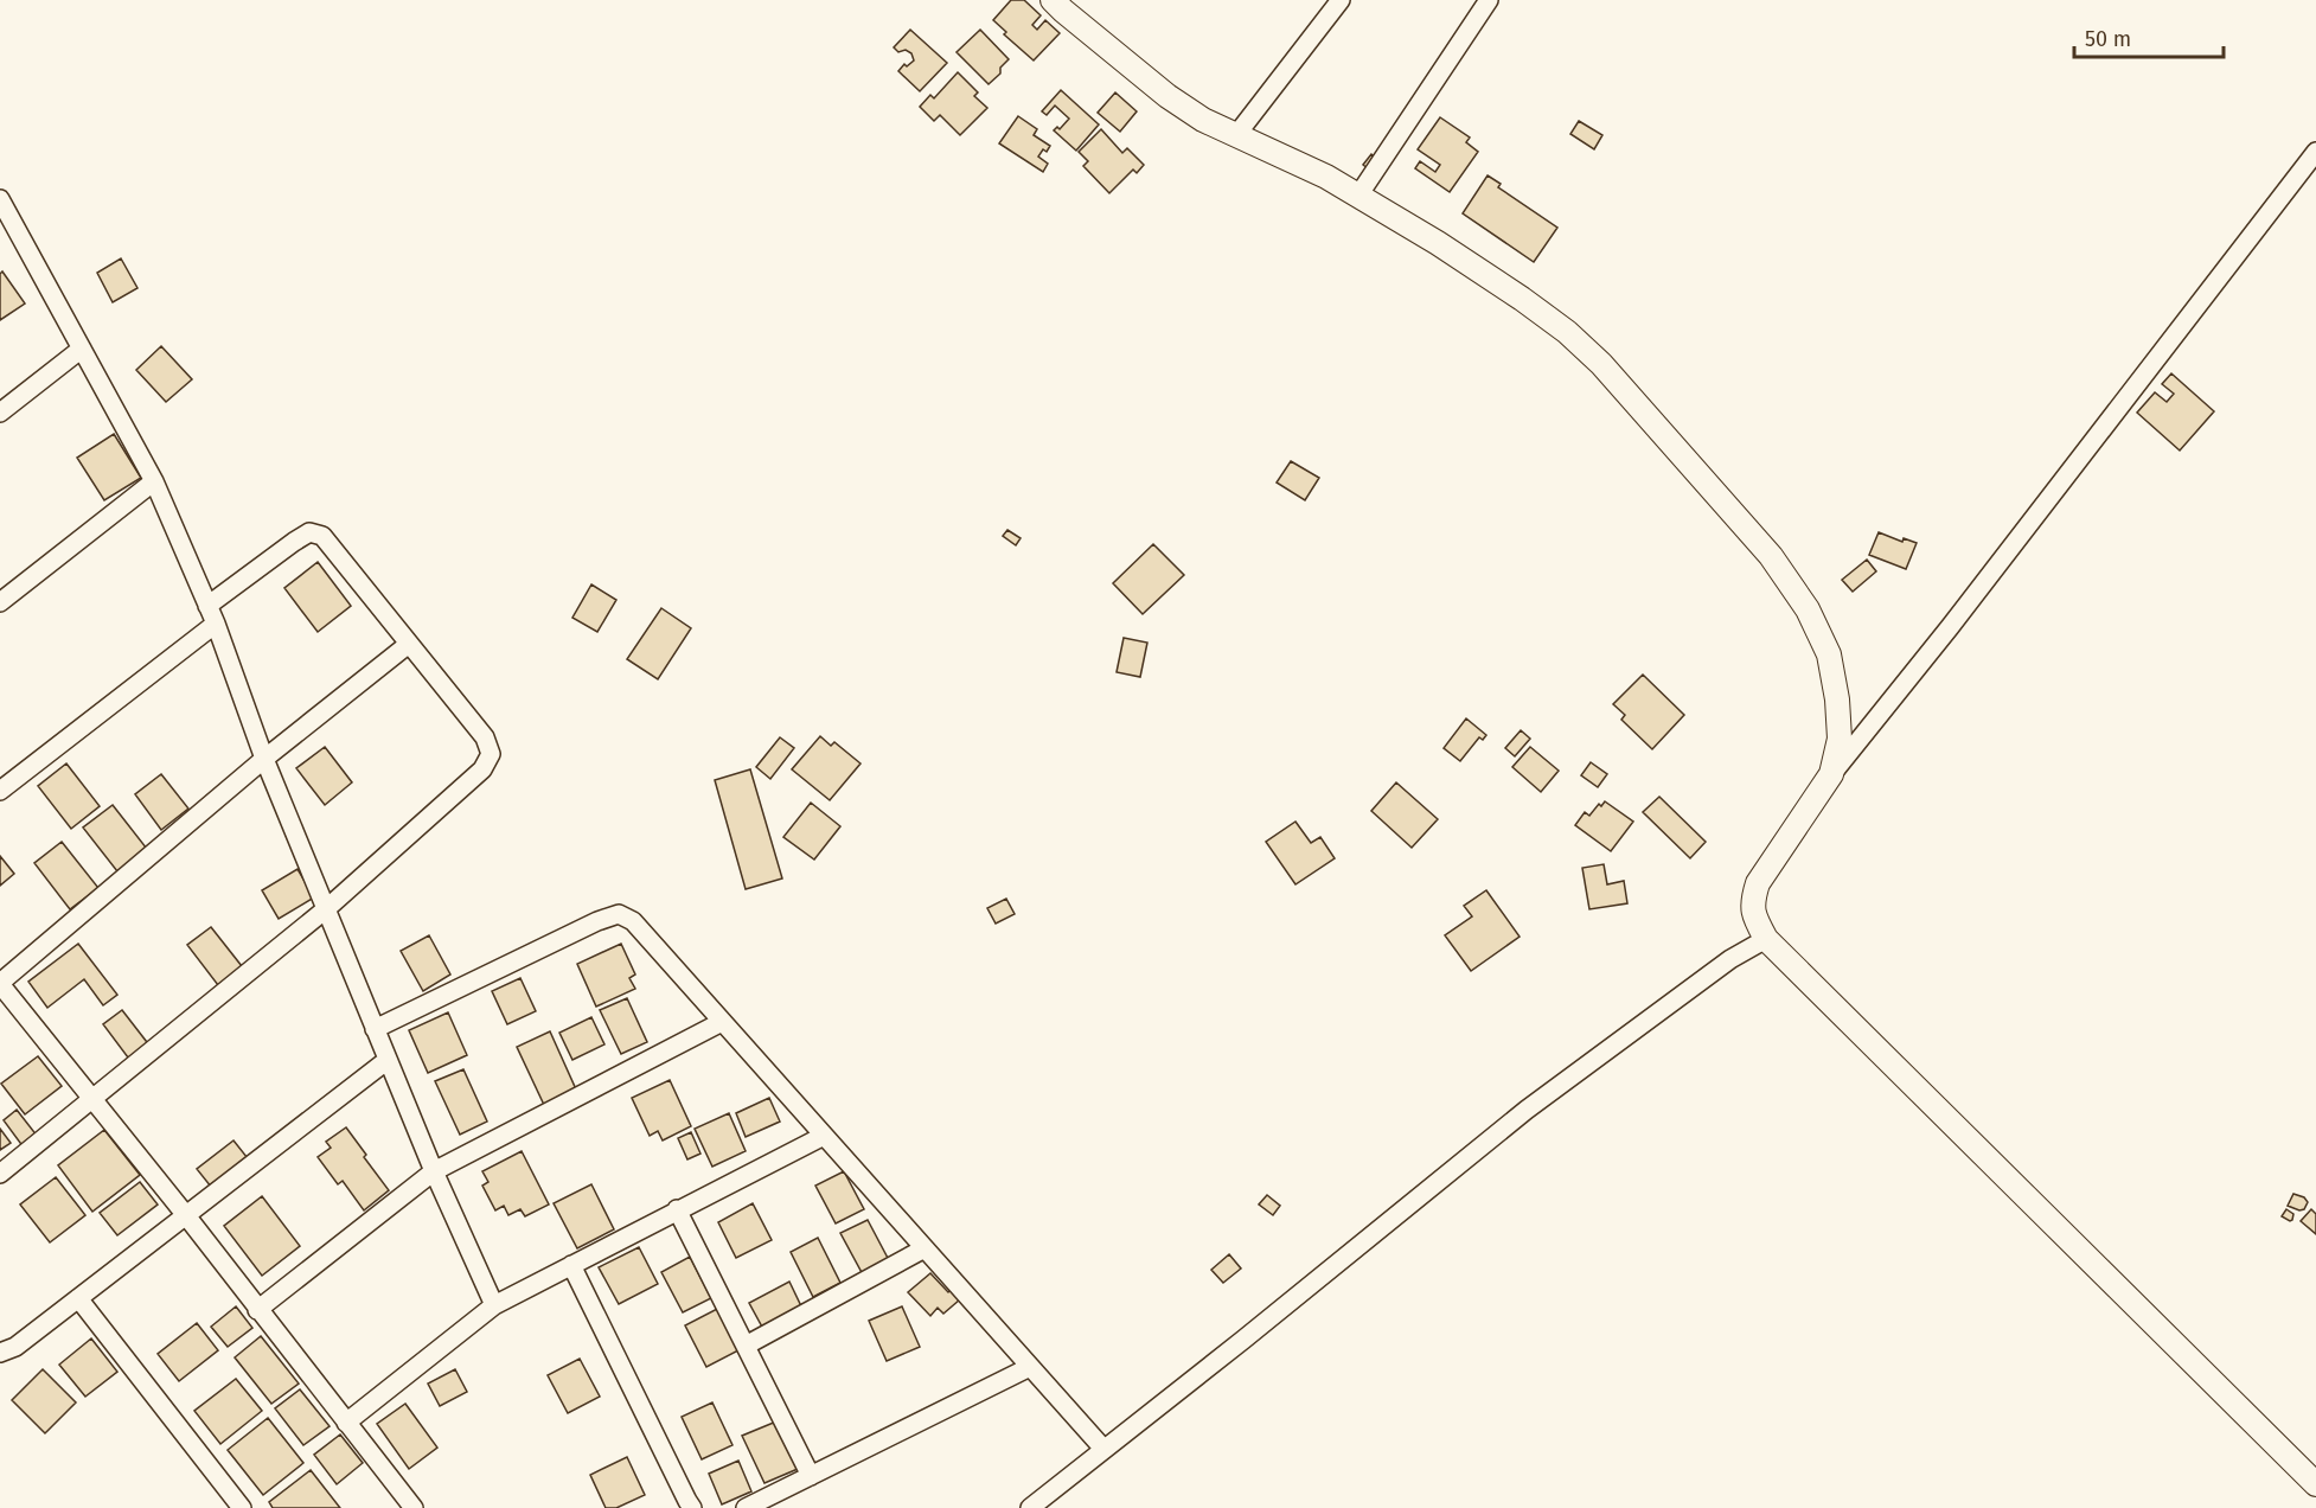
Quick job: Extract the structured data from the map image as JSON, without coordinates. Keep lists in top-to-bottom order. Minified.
{"scale_bar":"50 m"}
